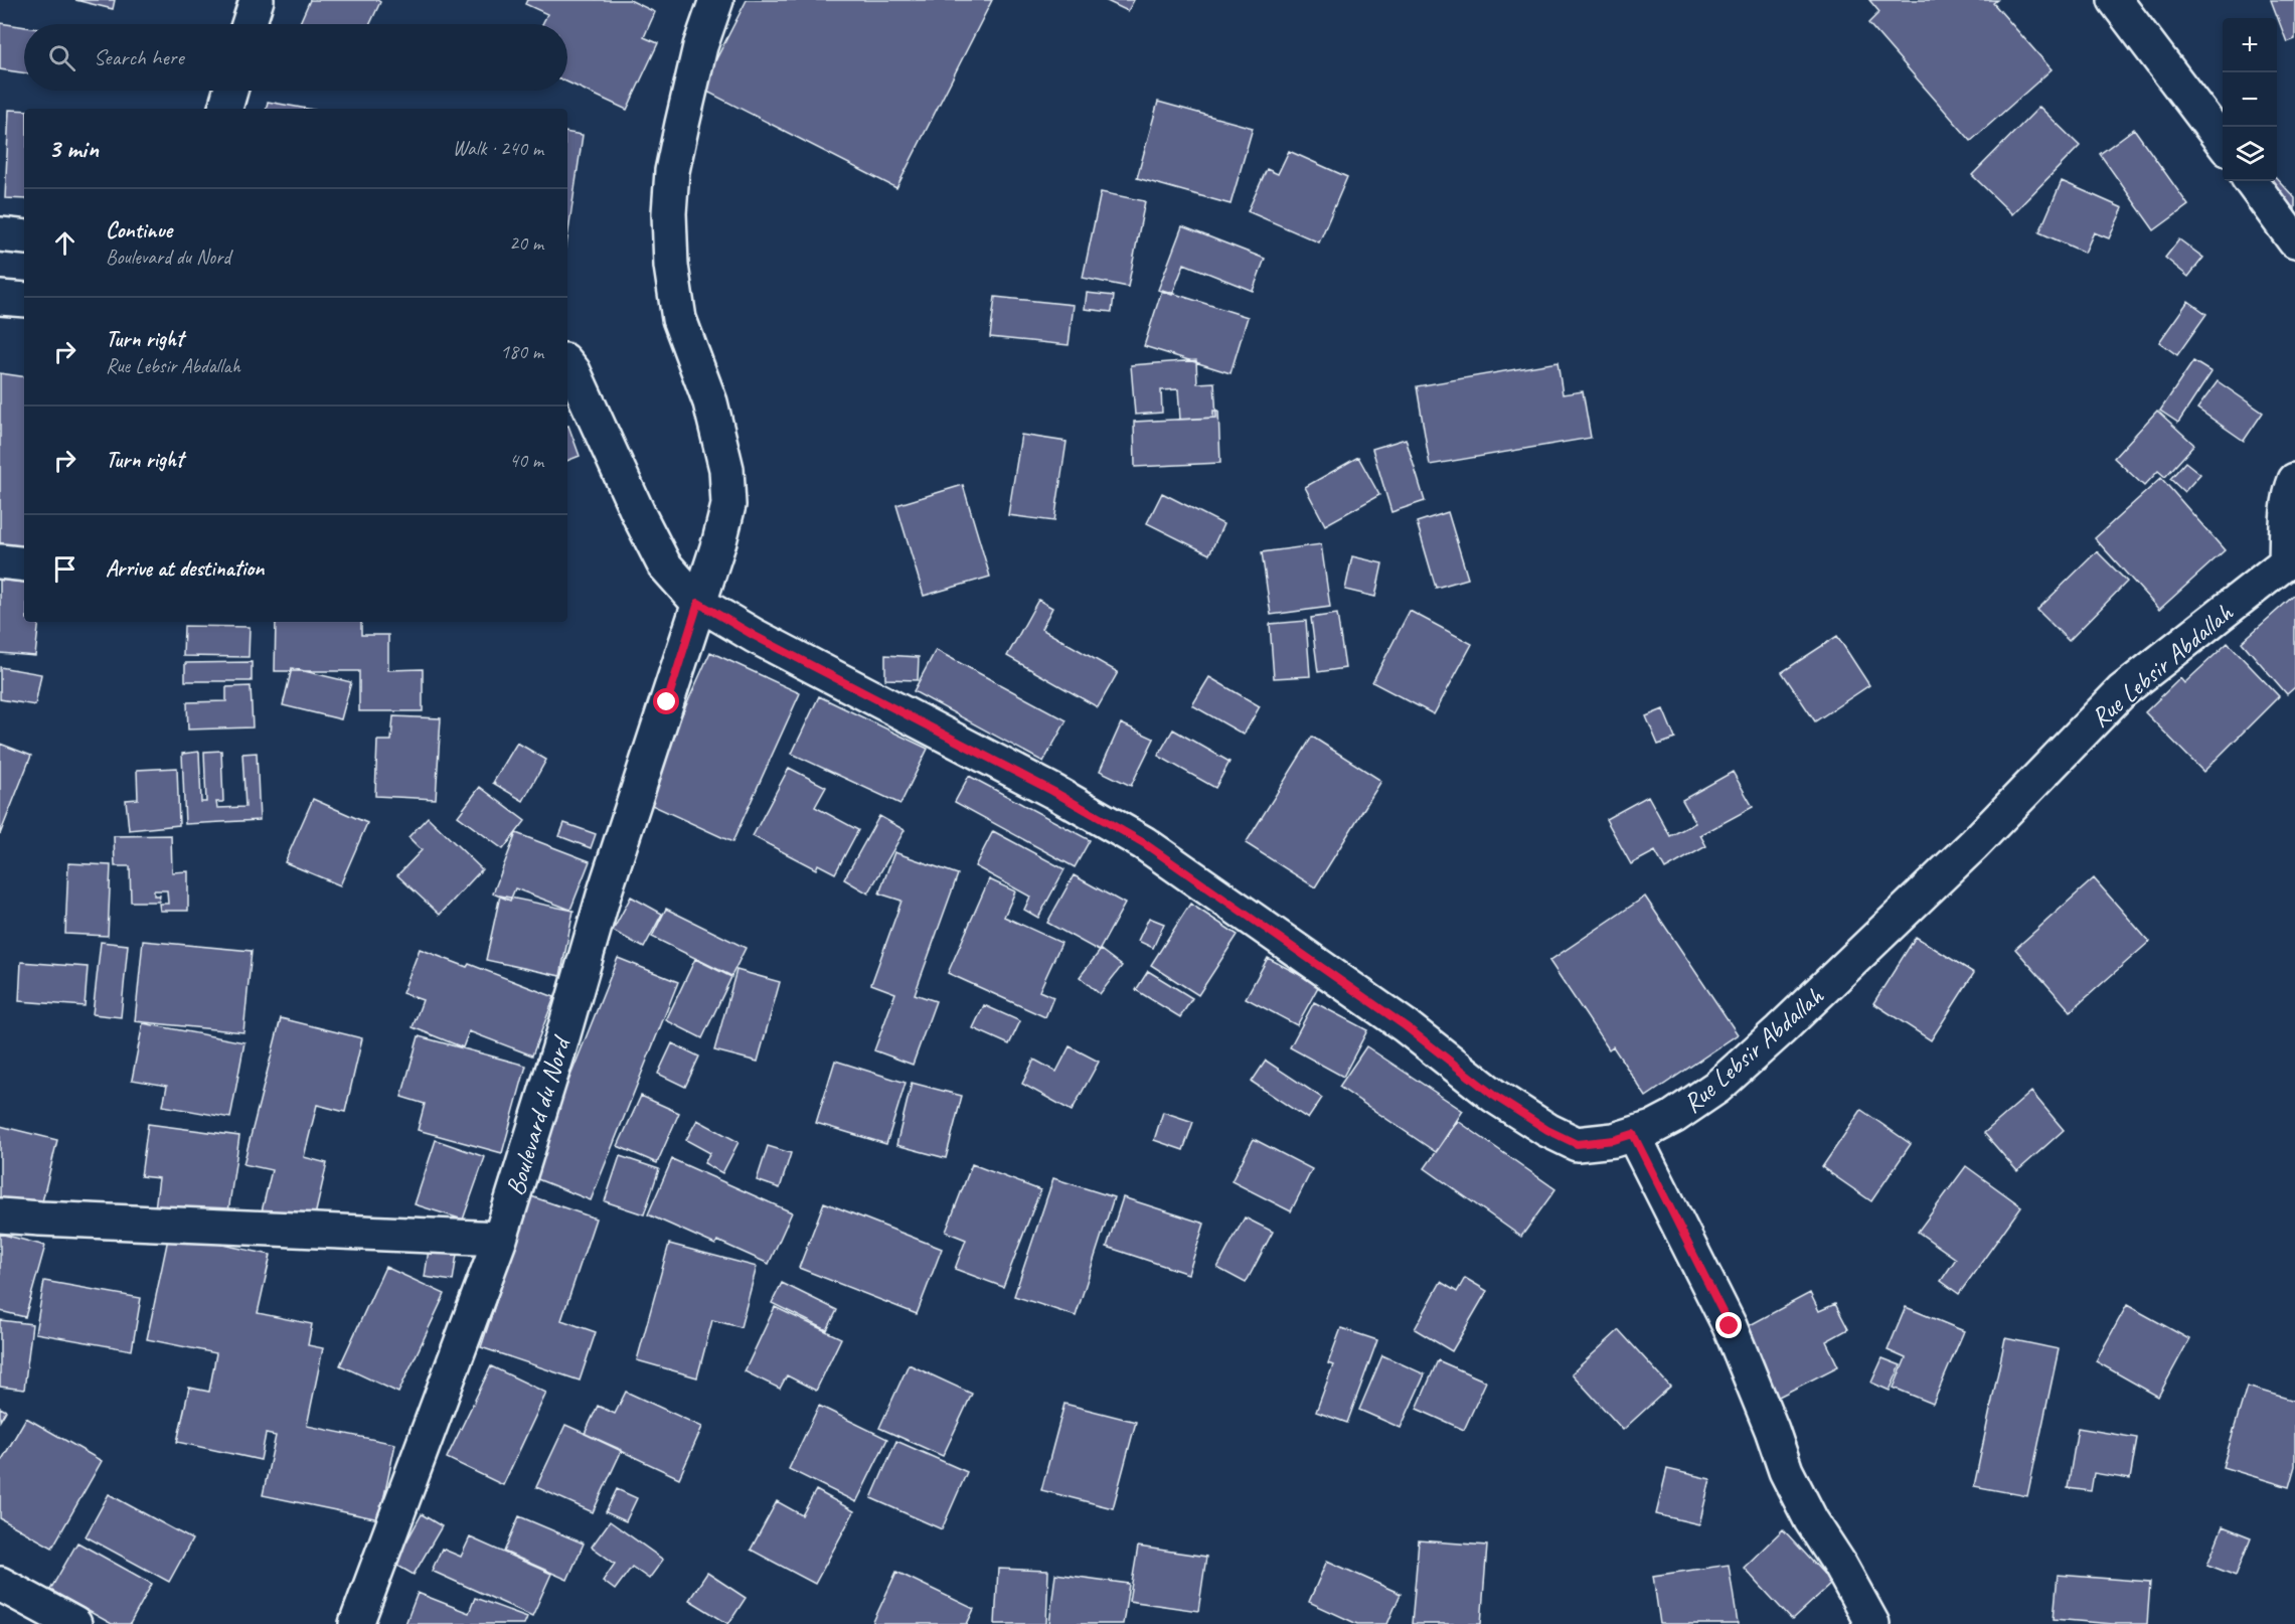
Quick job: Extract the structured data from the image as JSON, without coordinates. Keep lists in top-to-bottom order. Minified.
{"streets":{"street":["Rue Lebsir Abdallah","Boulevard du Nord"]},"crossings":[["Rue Lebsir Abdallah","Boulevard du Nord"]],"page":{"map_buttons":["+","−"],"search":"Search here","heading":["3 min","Walk · 240 m"],"list":[["Continue","Boulevard du Nord","20 m"],["Turn right","Rue Lebsir Abdallah","180 m"],["Turn right","40 m"],"Arrive at destination"]}}
